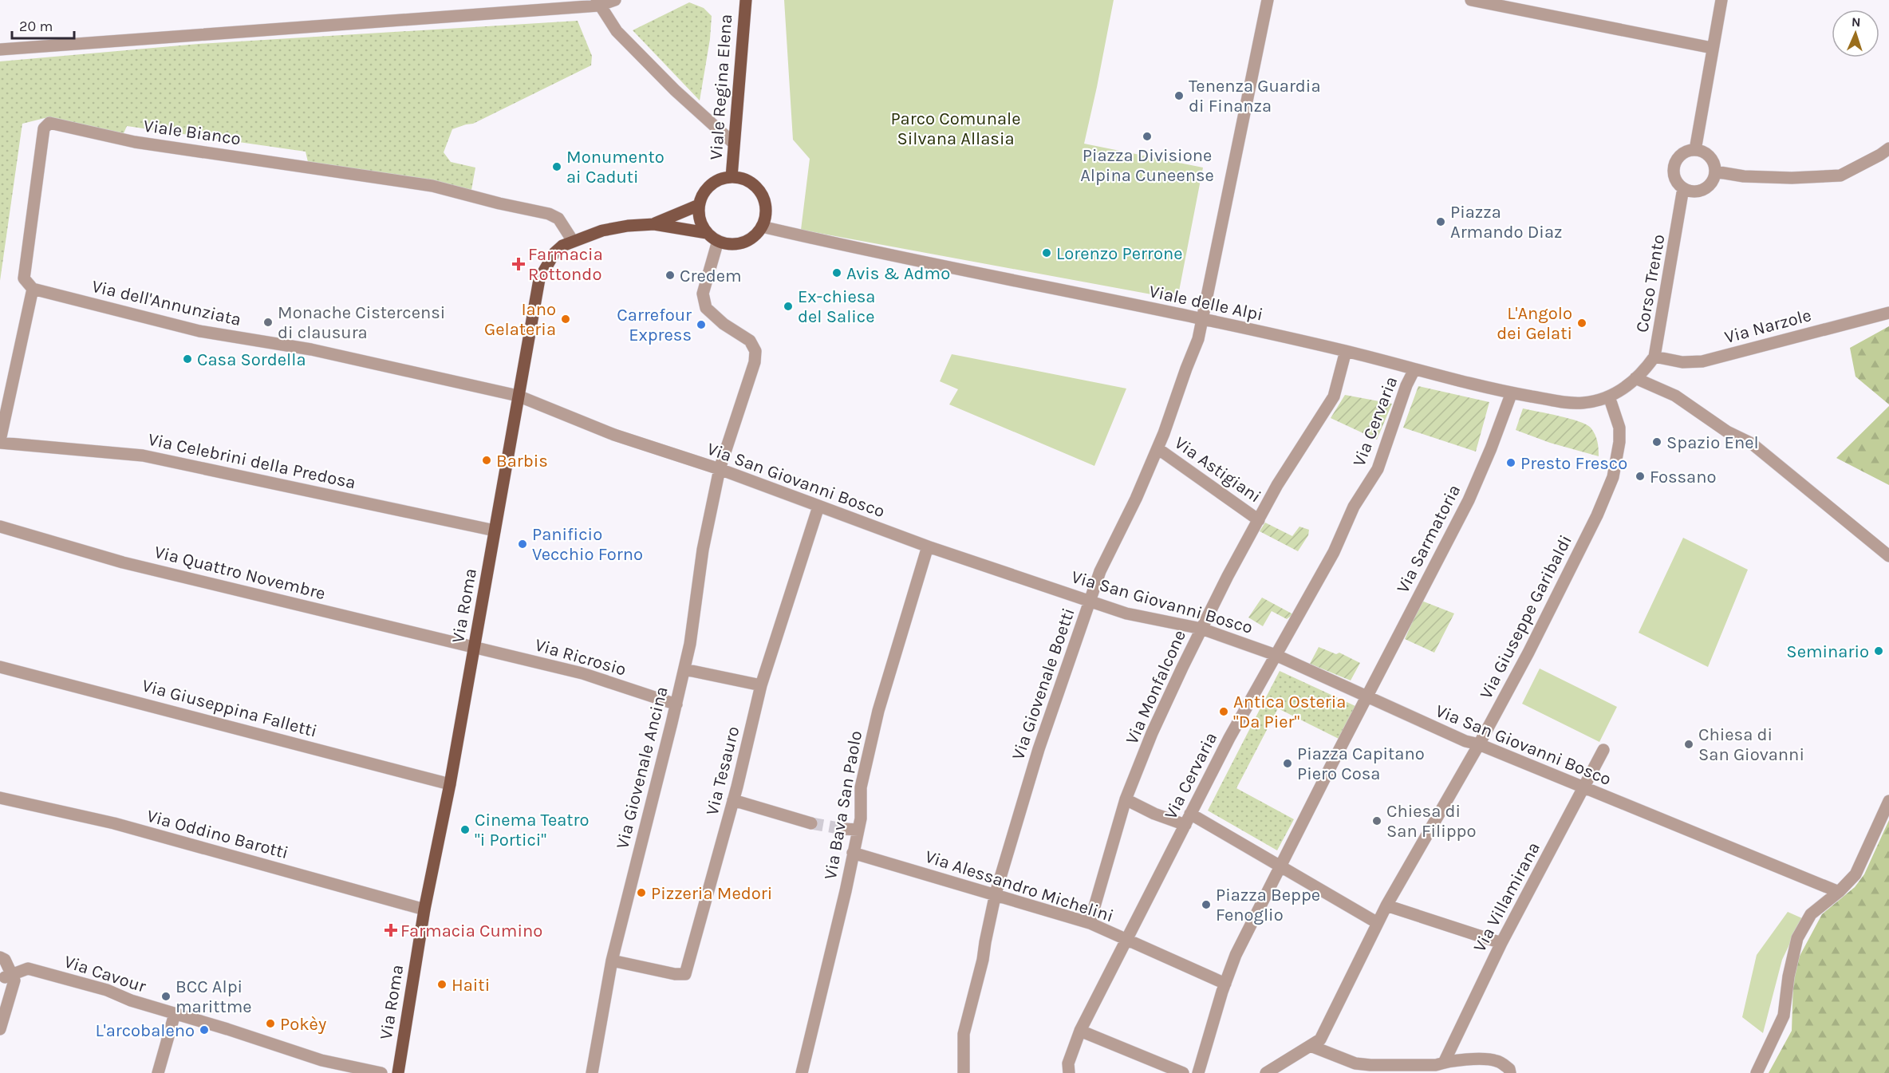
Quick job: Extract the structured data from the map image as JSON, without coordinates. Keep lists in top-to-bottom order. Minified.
{"streets":{"main road":["Viale Regina Elena","Via Roma"],"street":["Viale Bianco","Corso Trento","Via dell'Annunziata","Viale delle Alpi","Via Narzole","Via Cervaria","Via Celebrini della Predosa","Via Astigiani","Via San Giovanni Bosco","Via Sarmatoria","Via Quattro Novembre","Via Giuseppe Garibaldi","Via Ricrosio","Via Giovenale Boetti","Via Monfalcone","Via Giuseppina Falletti","Via Giovenale Ancina","Via Tesauro","Via Bava San Paolo","Via Oddino Barotti","Via Alessandro Michelini","Via Villamirana","Via Cavour"]},"crossings":[["Viale Regina Elena","Viale delle Alpi"],["Viale Regina Elena","Via Roma"],["Viale Regina Elena","Via Giovenale Ancina"],["Viale Bianco","Via dell'Annunziata"],["Viale Bianco","Via Roma"],["Corso Trento","Viale delle Alpi"],["Corso Trento","Via Narzole"],["Via dell'Annunziata","Via San Giovanni Bosco"],["Via dell'Annunziata","Via Roma"],["Viale delle Alpi","Via Cervaria"],["Viale delle Alpi","Via Sarmatoria"],["Viale delle Alpi","Via Roma"],["Viale delle Alpi","Via Giuseppe Garibaldi"],["Viale delle Alpi","Via Giovenale Boetti"],["Viale delle Alpi","Via Monfalcone"],["Viale delle Alpi","Via Giovenale Ancina"],["Via Cervaria","Via San Giovanni Bosco"],["Via Cervaria","Via Alessandro Michelini"],["Via Celebrini della Predosa","Via Roma"],["Via Astigiani","Via Giovenale Boetti"],["Via Astigiani","Via Monfalcone"],["Via San Giovanni Bosco","Via Sarmatoria"],["Via San Giovanni Bosco","Via Roma"],["Via San Giovanni Bosco","Via Giuseppe Garibaldi"],["Via San Giovanni Bosco","Via Giovenale Boetti"],["Via San Giovanni Bosco","Via Monfalcone"],["Via San Giovanni Bosco","Via Giovenale Ancina"],["Via San Giovanni Bosco","Via Tesauro"],["Via San Giovanni Bosco","Via Bava San Paolo"],["Via San Giovanni Bosco","Via Villamirana"],["Via Quattro Novembre","Via Roma"],["Via Quattro Novembre","Via Ricrosio"],["Via Roma","Via Ricrosio"],["Via Roma","Via Giuseppina Falletti"],["Via Roma","Via Giovenale Ancina"],["Via Roma","Via Oddino Barotti"],["Via Ricrosio","Via Giovenale Ancina"],["Via Giovenale Boetti","Via Alessandro Michelini"],["Via Monfalcone","Via Alessandro Michelini"],["Via Giovenale Ancina","Via Tesauro"],["Via Bava San Paolo","Via Alessandro Michelini"]],"parks":["Parco Comunale Silvana Allasia"],"places":{"other":["Tenenza Guardia di Finanza","Piazza Divisione Alpina Cuneense","Monumento ai Caduti","Piazza Armando Diaz","Lorenzo Perrone","Avis & Admo","Credem","Ex-chiesa del Salice","Iano Gelateria","Monache Cistercensi di clausura","L'Angolo dei Gelati","Carrefour Express","Casa Sordella","Spazio Enel","Barbis","Presto Fresco","Fossano","Panificio Vecchio Forno","Seminario","Antica Osteria \"Da Pier\"","Chiesa di San Giovanni","Piazza Capitano Piero Cosa","Chiesa di San Filippo","Cinema Teatro \"i Portici\"","Pizzeria Medori","Piazza Beppe Fenoglio","Haiti","BCC Alpi marittme","Pokèy","L'arcobaleno"],"health":["Farmacia Rottondo","Farmacia Cumino"]},"scale_bar":"20 m","north":"top"}
